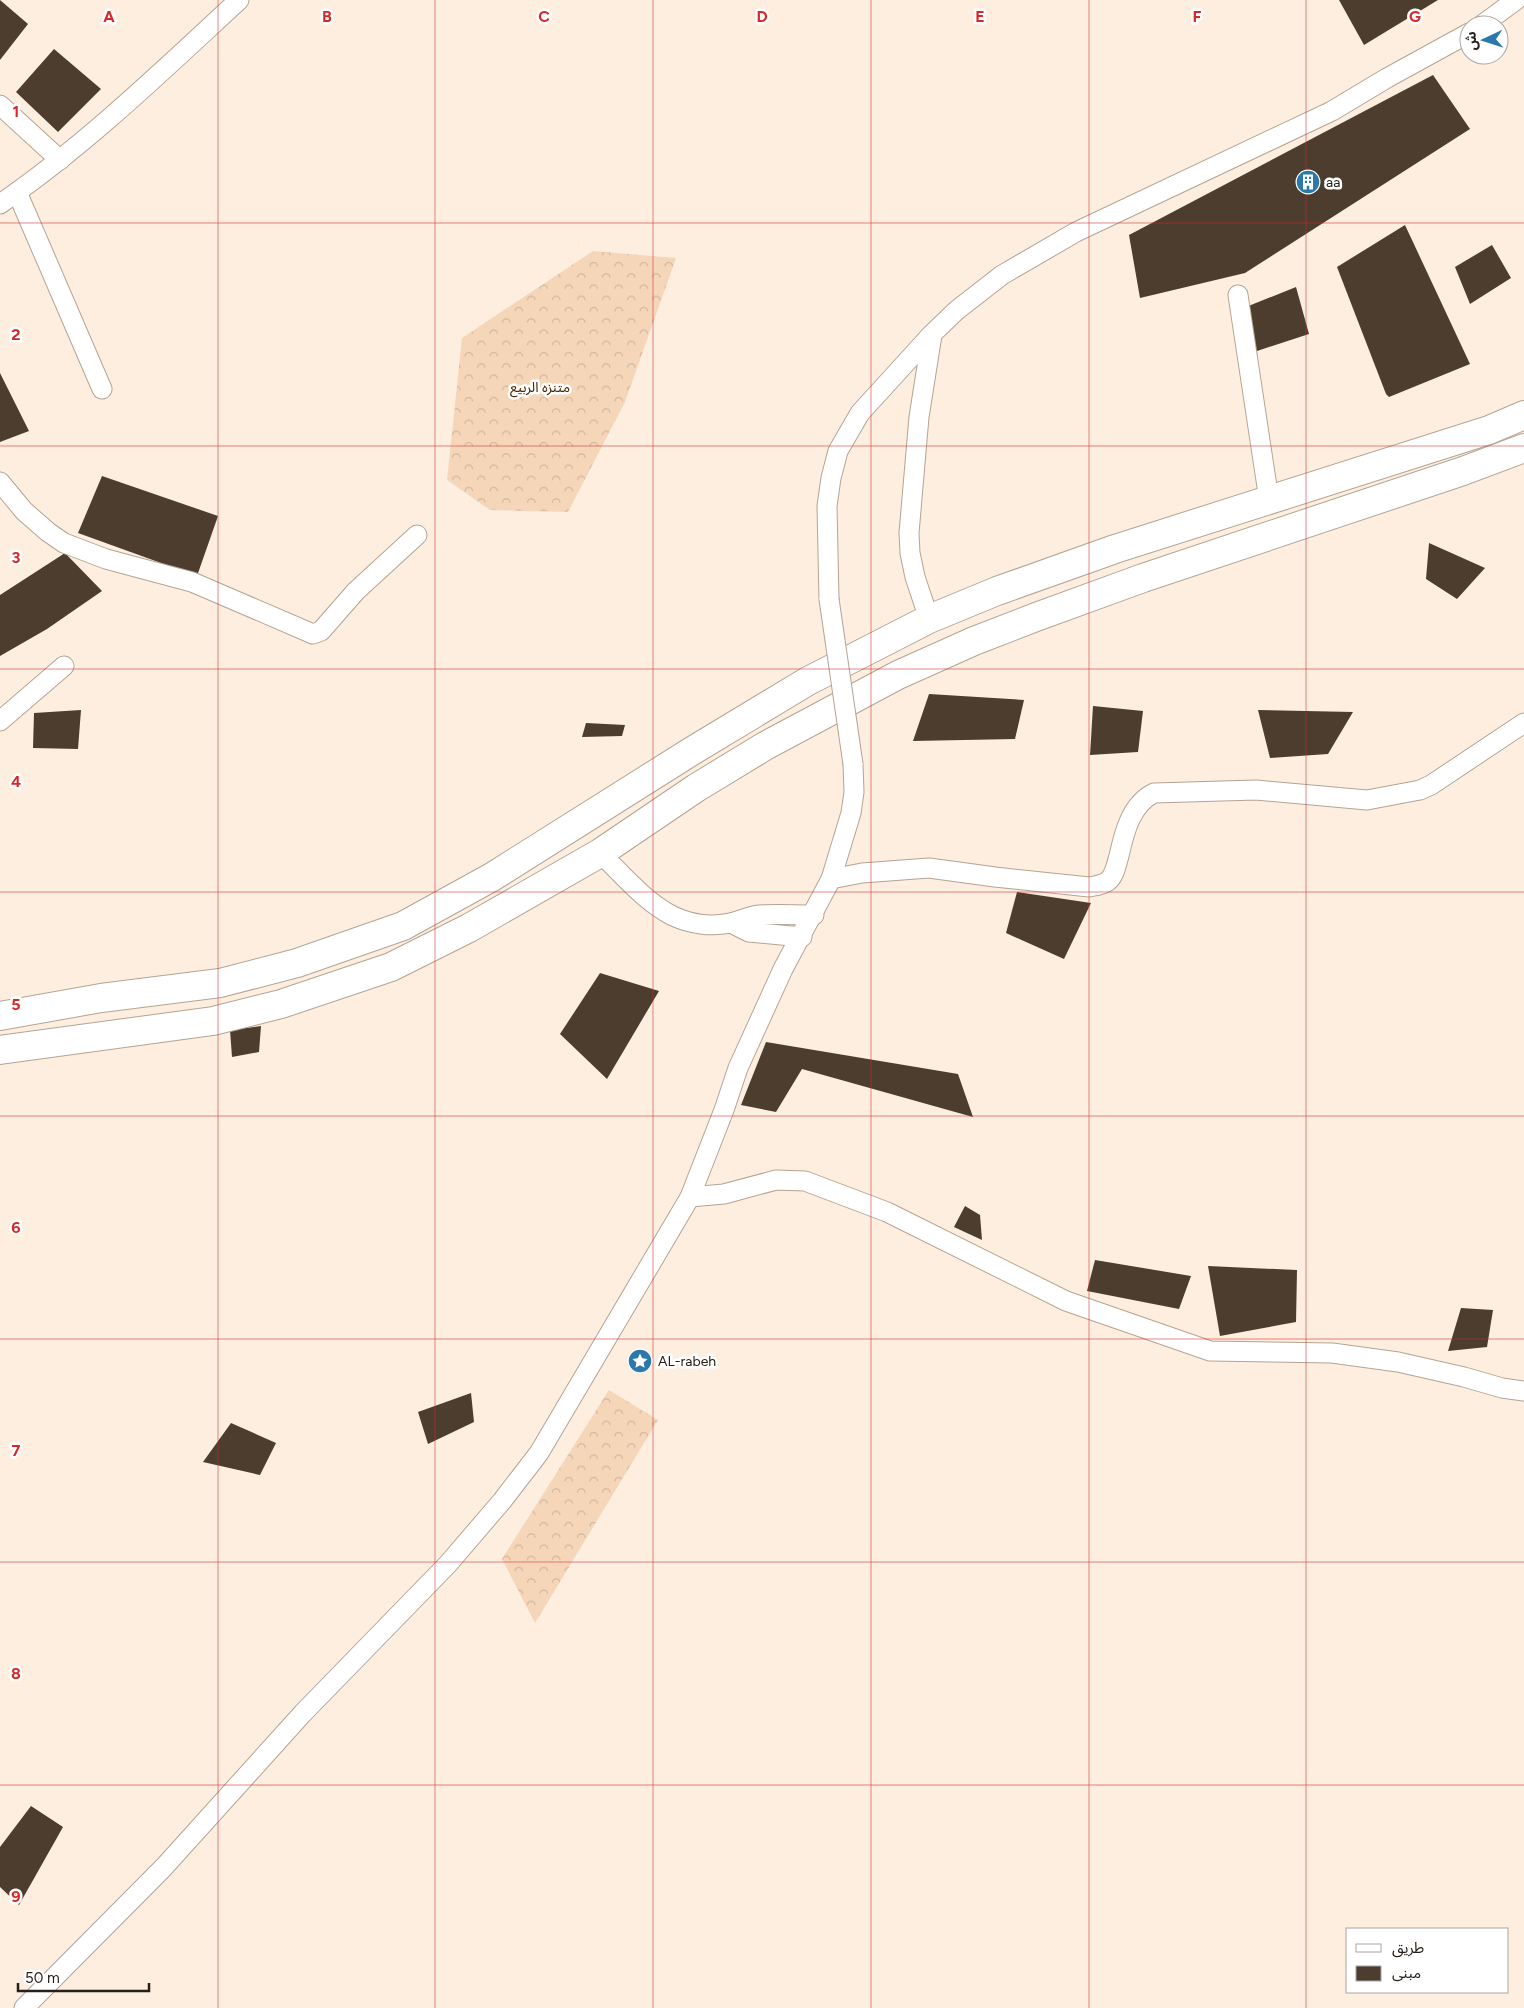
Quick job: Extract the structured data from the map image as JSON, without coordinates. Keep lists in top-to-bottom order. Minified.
{"parks":["متنزه الربيع"],"places":{"building":["aa"],"place":["AL-rabeh"]},"legend":["طريق","مبنى"],"scale_bar":"50 m","north":"left","grid":{"columns":["A","B","C","D","E","F","G"],"rows":["1","2","3","4","5","6","7","8","9"]}}
